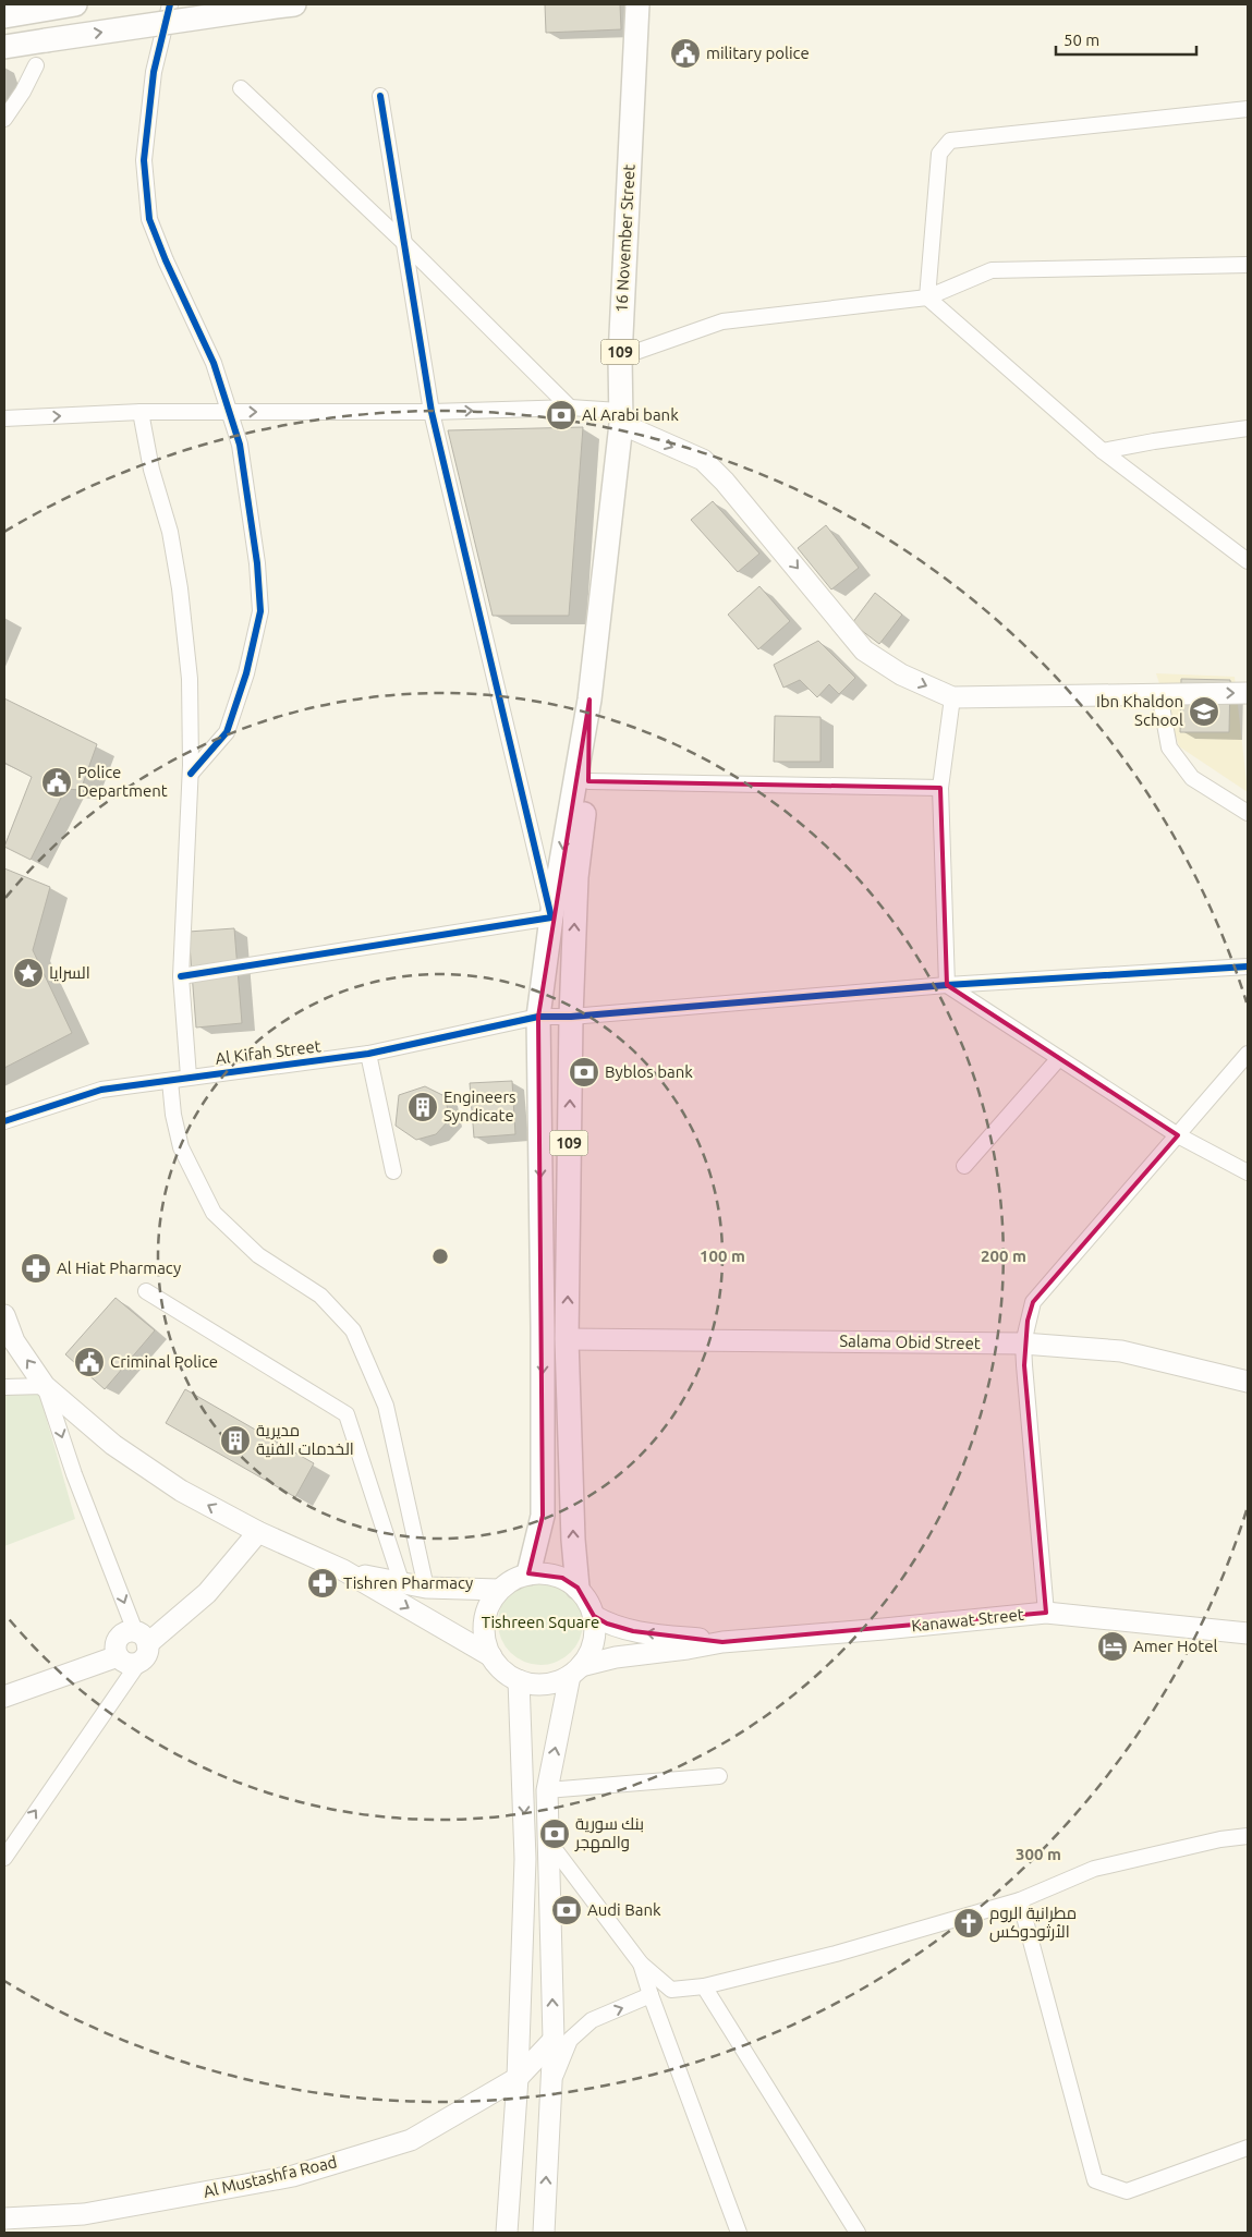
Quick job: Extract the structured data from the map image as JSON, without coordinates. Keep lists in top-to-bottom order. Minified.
{"streets":{"main road":["16 November Street","109","Salama Obid Street","Kanawat Street","Al Mustashfa Road"],"street":["Al Kifah Street"]},"crossings":[["16 November Street","109"],["109","Al Kifah Street"],["109","Salama Obid Street"],["109","Kanawat Street"]],"parks":["Tishreen Square"],"places":{"public building":["military police","Police Department","Criminal Police"],"bank":["Al Arabi bank","Byblos bank","بنك سورية والمهجر","Audi Bank"],"school or university":["Ibn Khaldon School"],"place":["السرايا"],"building":["Engineers Syndicate","مديرية الخدمات الفنية"],"pharmacy":["Al Hiat Pharmacy","Tishren Pharmacy"],"hotel":["Amer Hotel"],"church":["مطرانية الروم الأرثودوكس"]},"scale_bar":"50 m","rings":["100 m","200 m","300 m"]}
